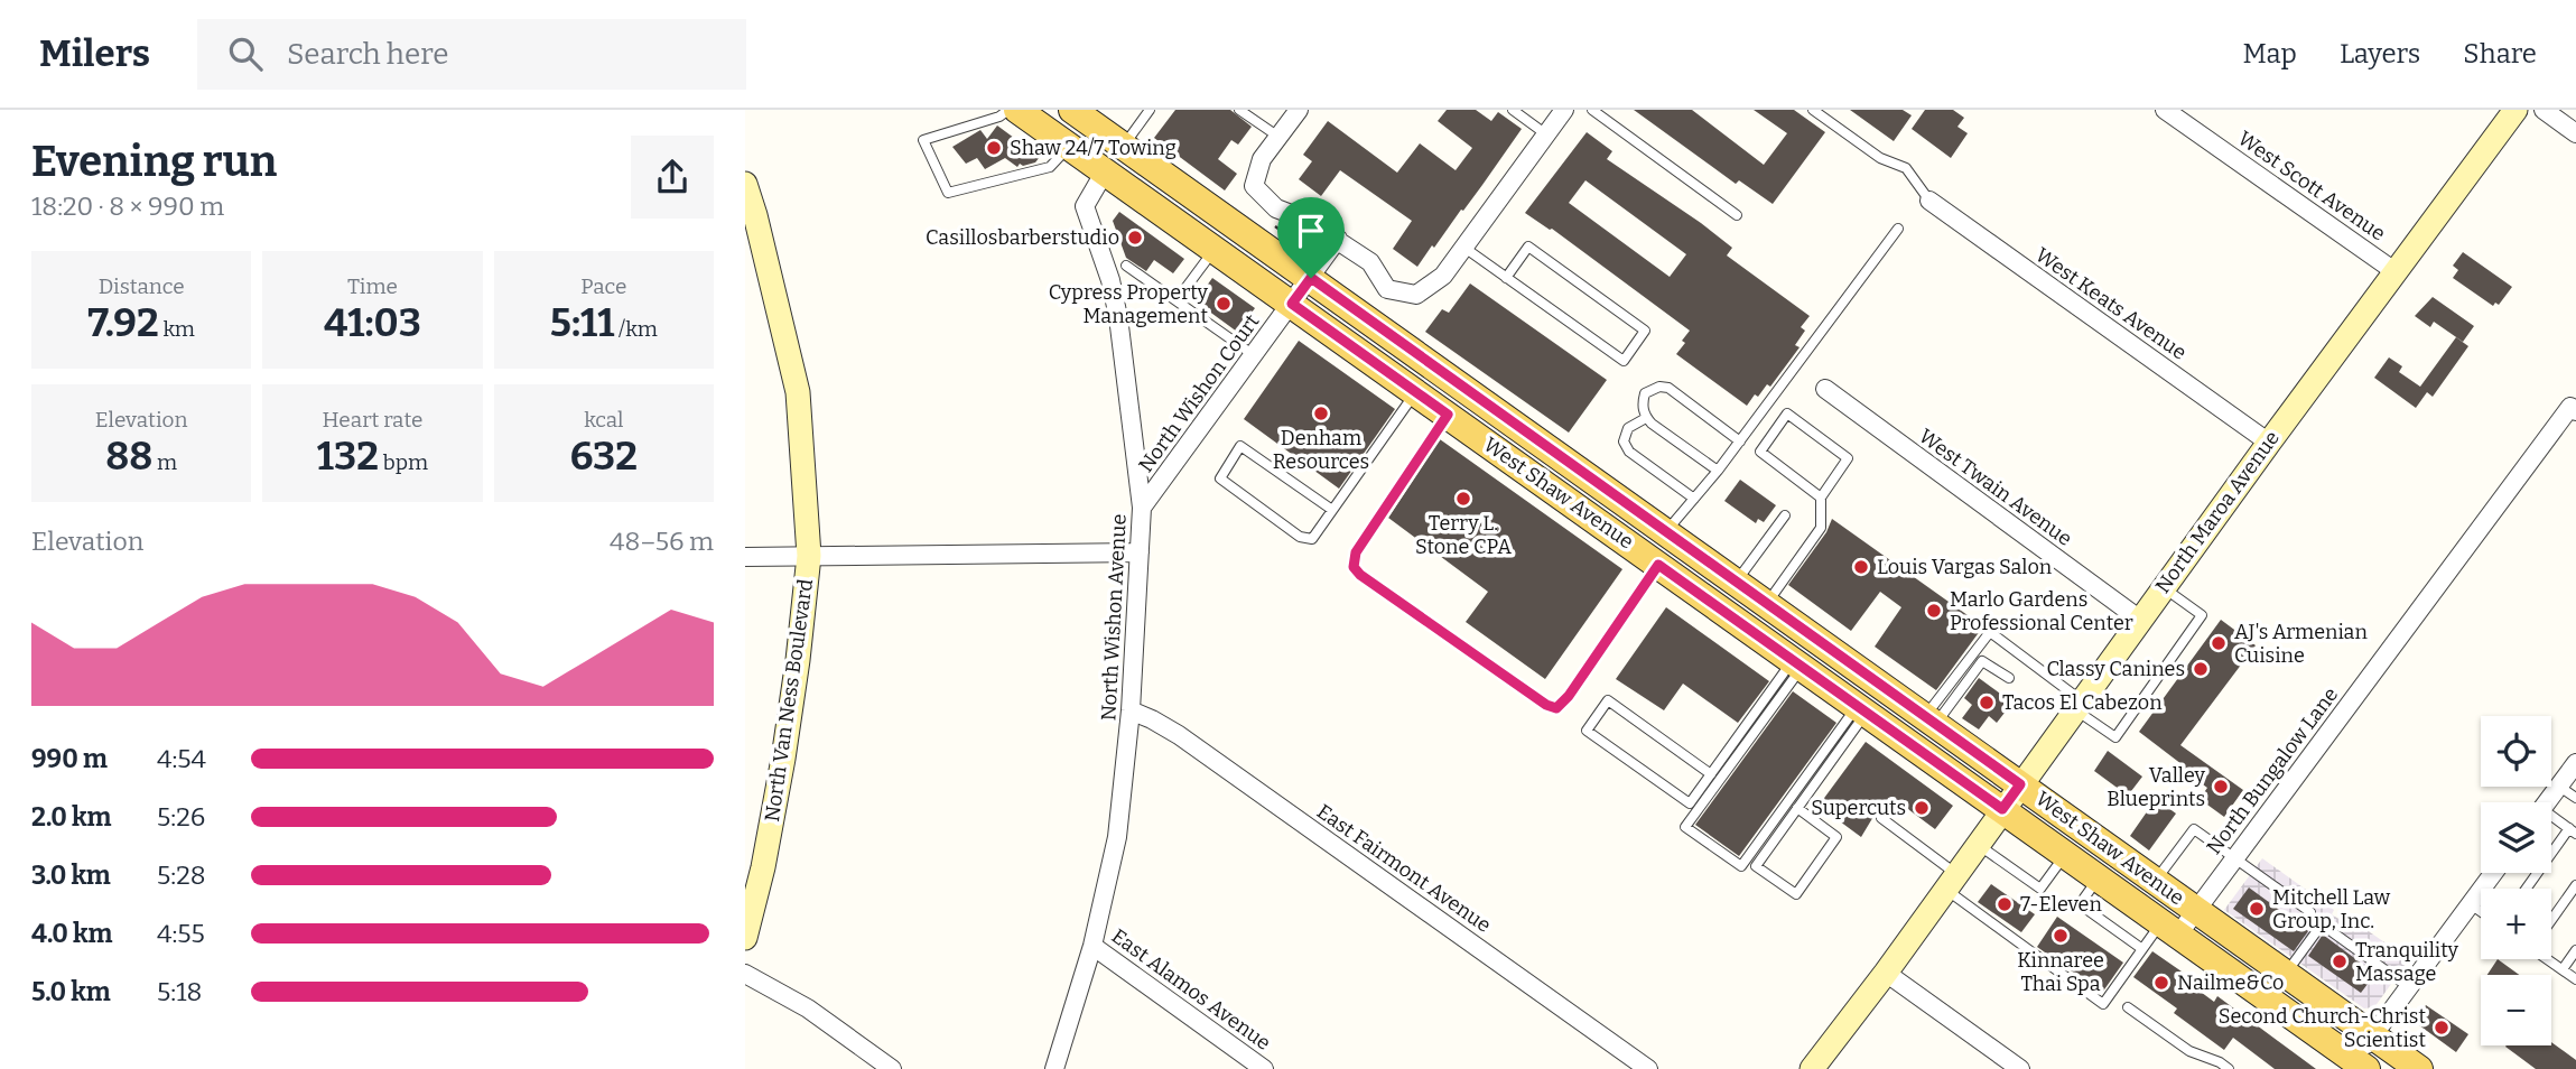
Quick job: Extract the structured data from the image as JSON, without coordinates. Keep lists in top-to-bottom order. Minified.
{"streets":{"main road":["West Shaw Avenue","North Maroa Avenue","North Van Ness Boulevard"],"street":["West Scott Avenue","West Keats Avenue","North Wishon Court","West Twain Avenue","North Wishon Avenue","North Bungalow Lane","East Fairmont Avenue","East Alamos Avenue"]},"crossings":[["West Scott Avenue","North Maroa Avenue"],["West Keats Avenue","North Maroa Avenue"],["North Wishon Court","West Shaw Avenue"],["North Wishon Court","North Wishon Avenue"],["West Twain Avenue","North Maroa Avenue"],["West Shaw Avenue","North Maroa Avenue"],["West Shaw Avenue","North Wishon Avenue"],["West Shaw Avenue","North Bungalow Lane"],["North Wishon Avenue","East Fairmont Avenue"],["North Wishon Avenue","East Alamos Avenue"]],"places":["Shaw 24/7 Towing","Casillosbarberstudio","Cypress Property Management","Denham Resources","Terry L. Stone CPA","Louis Vargas Salon","Marlo Gardens Professional Center","AJ's Armenian Cuisine","Classy Canines","Tacos El Cabezon","Valley Blueprints","Supercuts","7-Eleven","Mitchell Law Group, Inc.","Kinnaree Thai Spa","Tranquility Massage","Nailme&Co","Second Church-Christ Scientist"],"page":{"header":"Milers","search":"Search here","nav":["Map","Layers","Share"],"heading":["Evening run","18:20 · 8 × 990 m"],"stats":[["Distance","7.92 km"],["Time","41:03"],["Pace","5:11 /km"],["Elevation","88 m"],["Heart rate","132 bpm"],["kcal","632"]],"chart":["Elevation","48–56 m"],"map_buttons":["+","−"],"list":[{"name":"990 m","note":"4:54"},{"name":"2.0 km","note":"5:26"},{"name":"3.0 km","note":"5:28"},{"name":"4.0 km","note":"4:55"},{"name":"5.0 km","note":"5:18"}]}}
